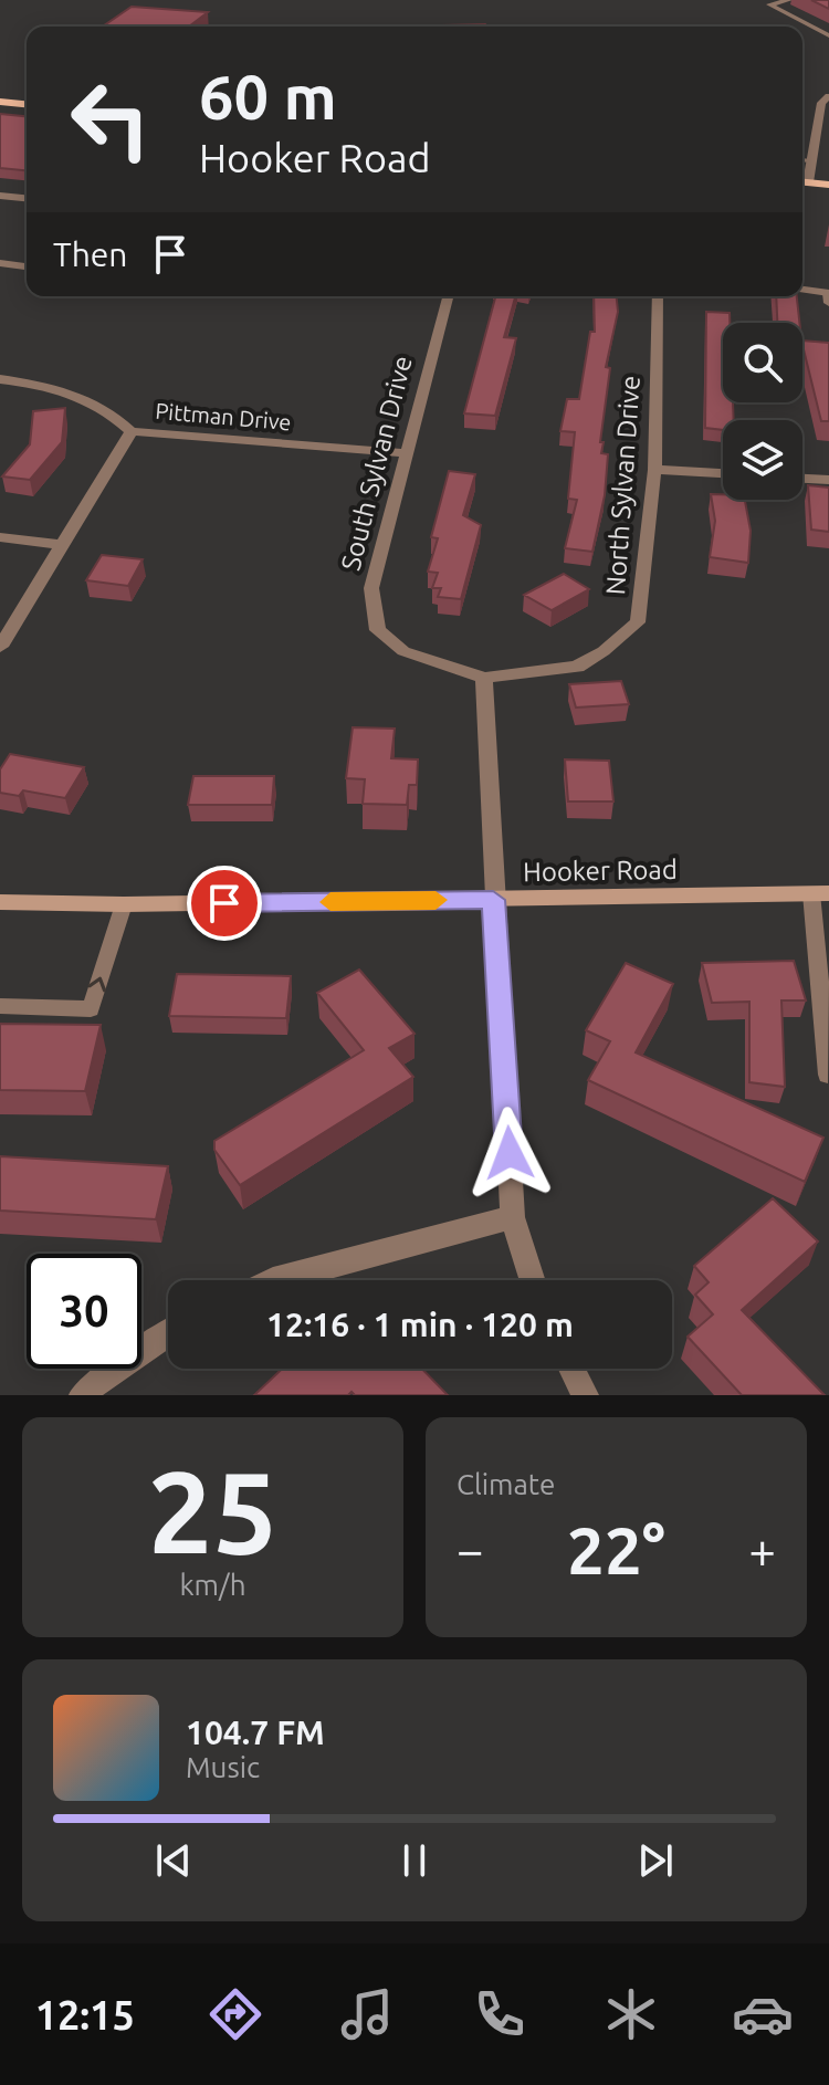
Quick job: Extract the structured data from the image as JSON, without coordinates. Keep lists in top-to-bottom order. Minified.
{"streets":{"main road":["Hooker Road"],"street":["Pittman Drive","South Sylvan Drive","North Sylvan Drive"]},"crossings":[["Pittman Drive","South Sylvan Drive"],["South Sylvan Drive","North Sylvan Drive"]],"page":{"turn":["60 m","Hooker Road"],"then":"Then","limit":"30","trip":"12:16 · 1 min · 120 m","tile":[["25","km/h"],"Climate"],"heat":["−","22°","+"],"song":["104.7 FM","Music"],"tabs":"12:15"}}
